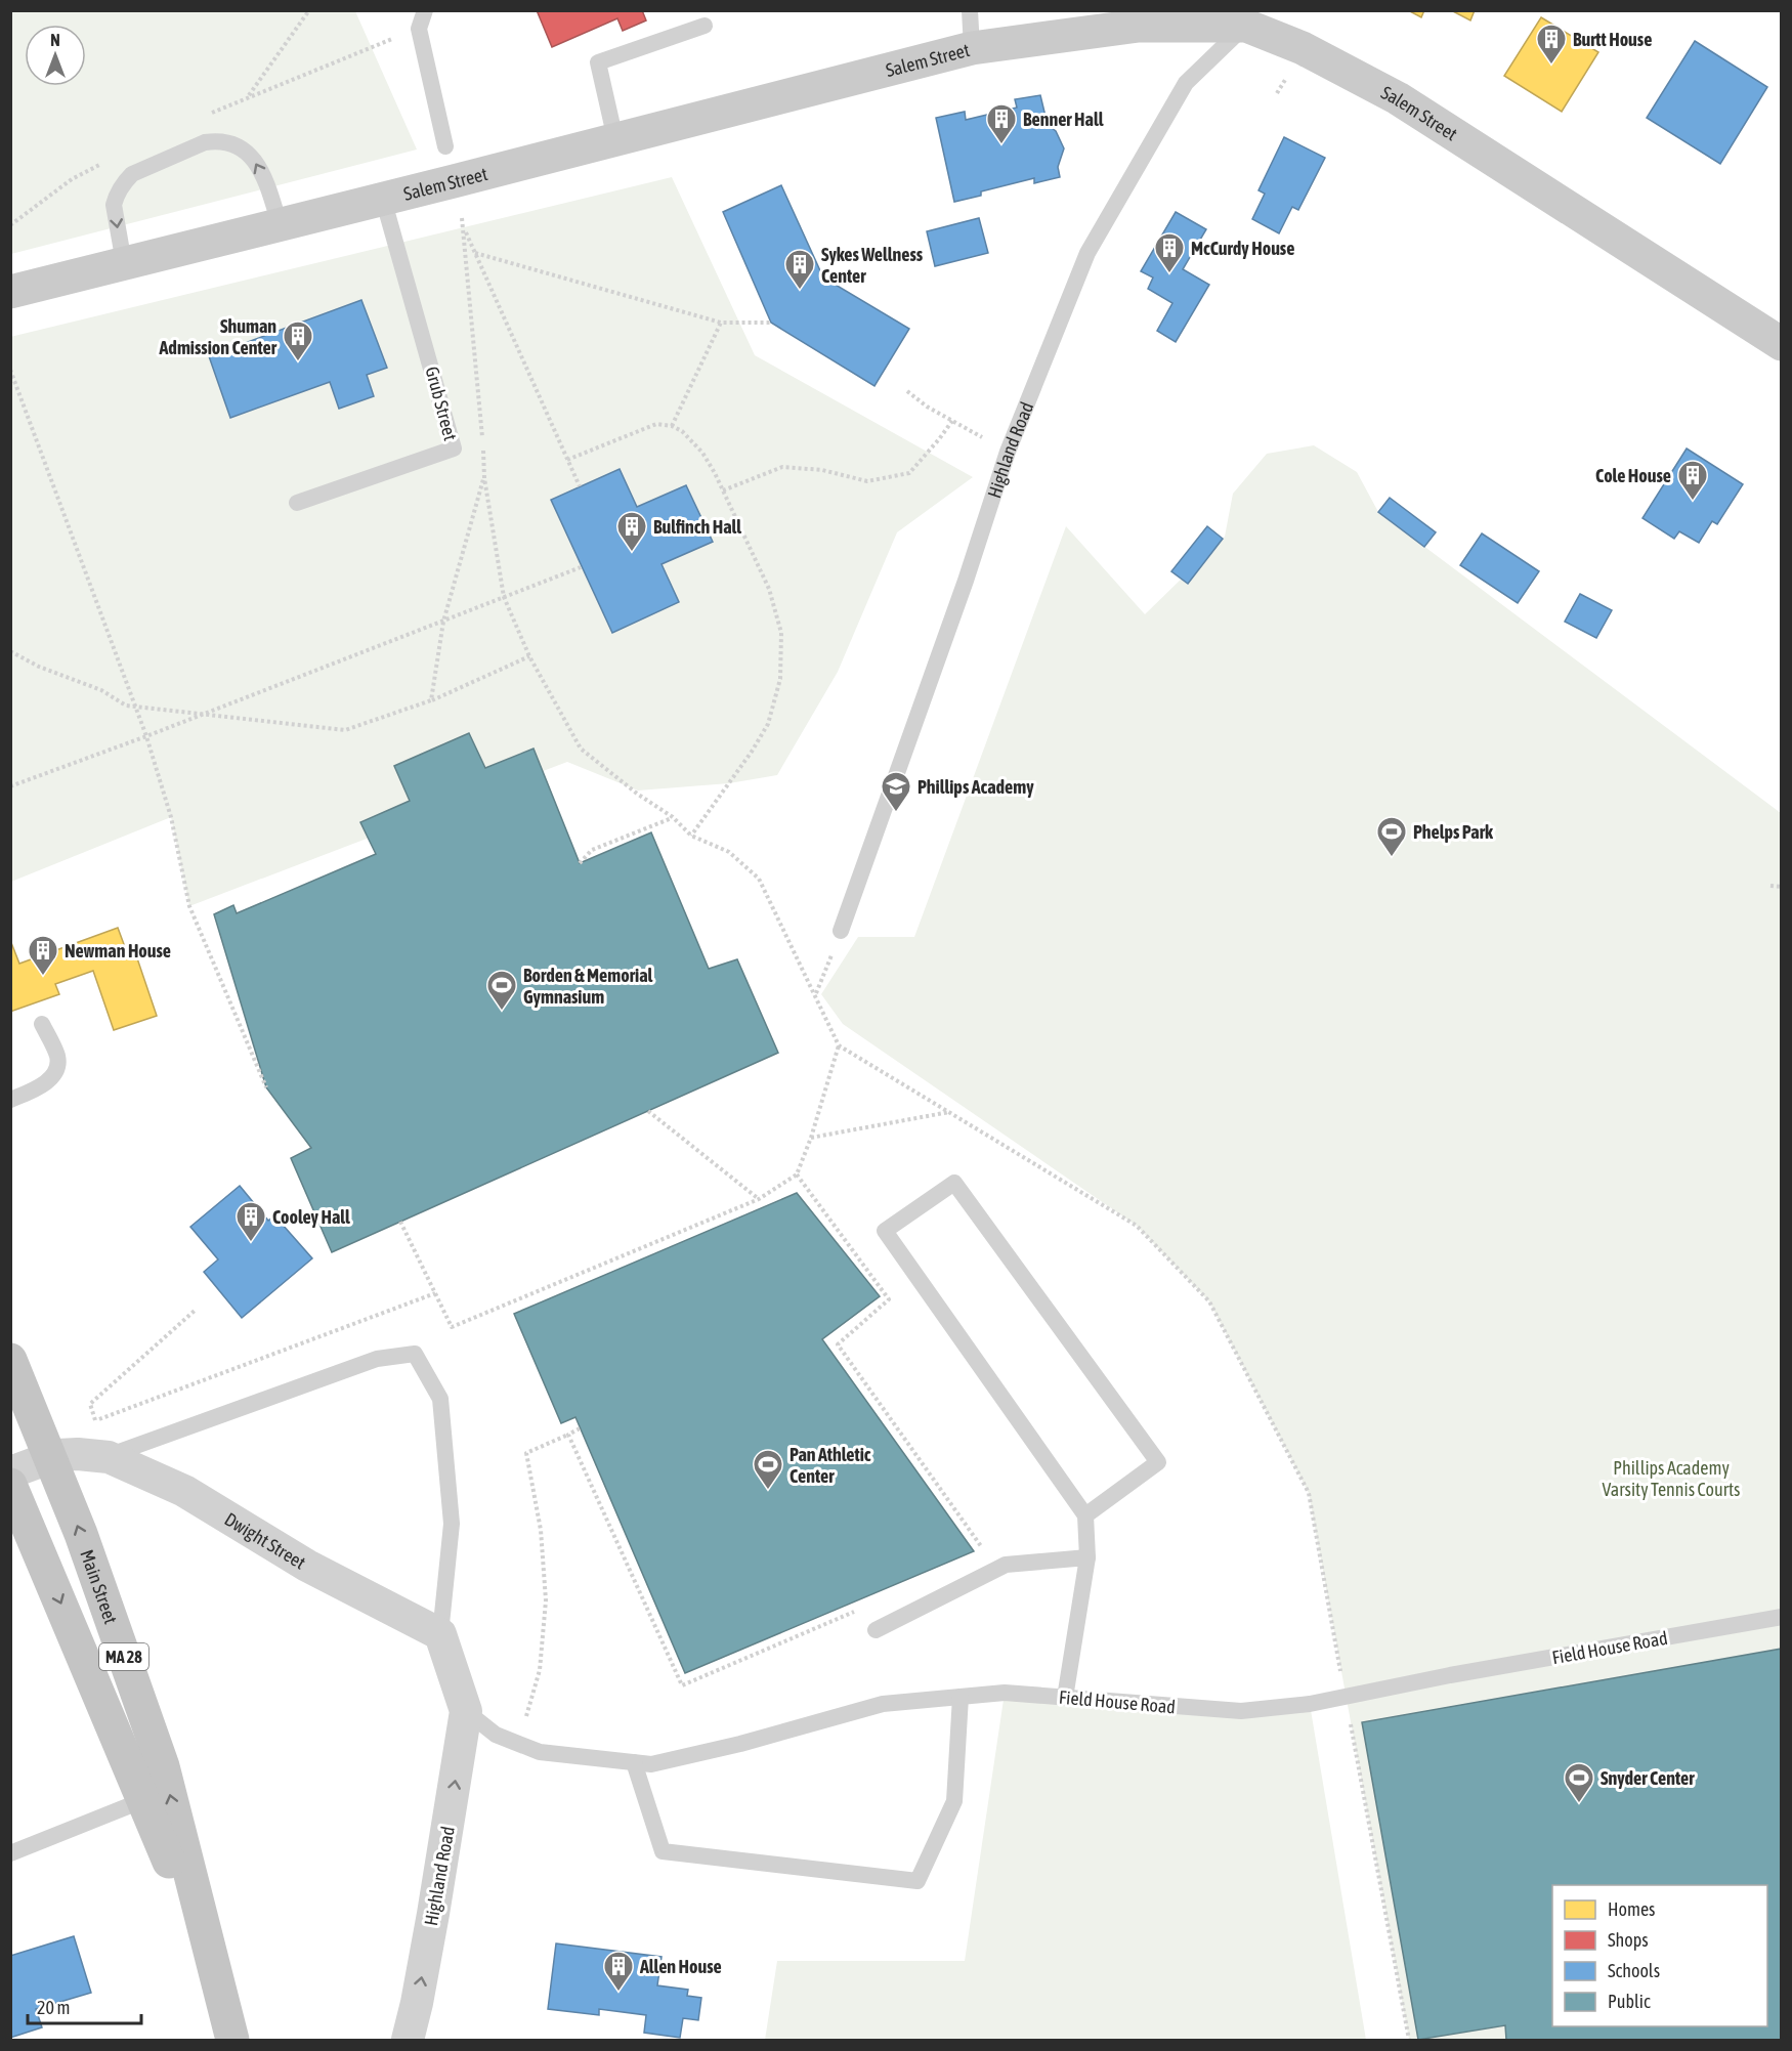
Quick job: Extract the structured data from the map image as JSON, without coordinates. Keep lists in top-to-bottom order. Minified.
{"streets":{"main road":["Main Street","MA 28"],"street":["Salem Street","Highland Road","Dwight Street"],"lane":["Grub Street","Field House Road"]},"crossings":[["Salem Street","Grub Street"],["Salem Street","Highland Road"],["Highland Road","Field House Road"],["Dwight Street","Main Street"]],"parks":["Phillips Academy Varsity Tennis Courts"],"places":{"building":["Burtt House","Benner Hall","McCurdy House","Sykes Wellness Center","Shuman Admission Center","Cole House","Bulfinch Hall","Newman House","Cooley Hall","Allen House"],"school or university":["Phillips Academy"],"sports":["Phelps Park","Borden & Memorial Gymnasium","Pan Athletic Center","Snyder Center"]},"legend":["Homes","Shops","Schools","Public"],"scale_bar":"20 m","north":"top"}
